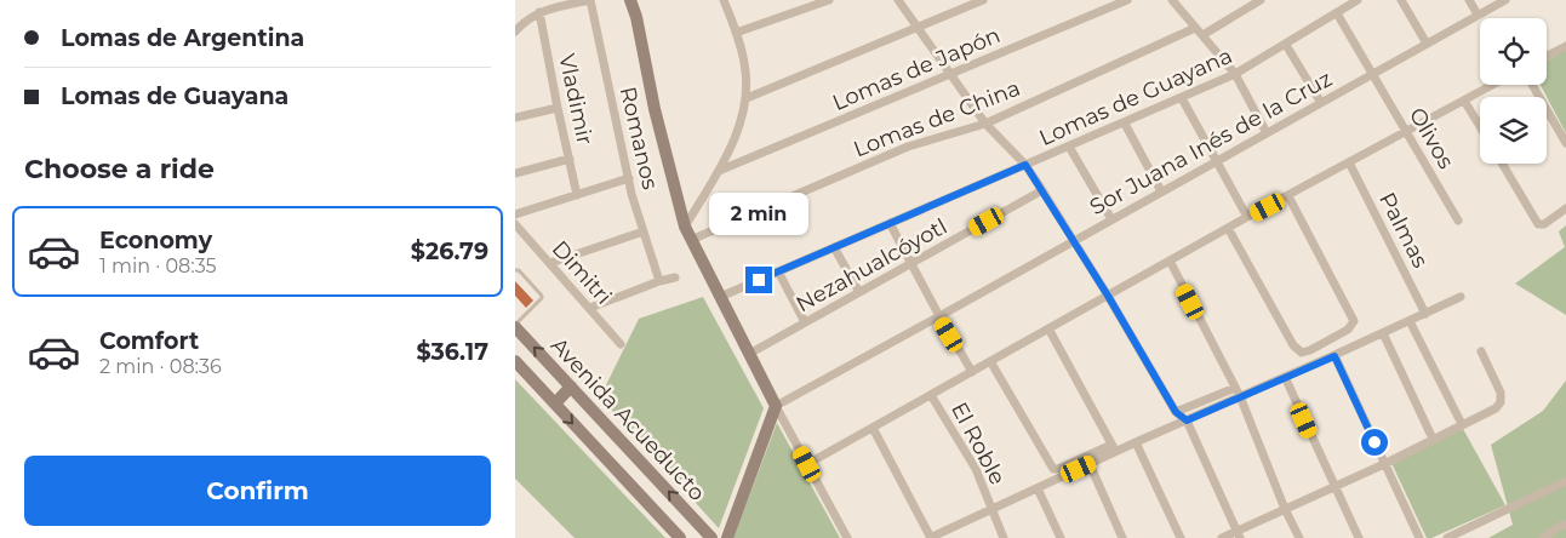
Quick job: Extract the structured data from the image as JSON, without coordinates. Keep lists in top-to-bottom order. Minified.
{"streets":{"street":["Lomas de Japón","Lomas de Guayana","Vladimir","Lomas de China","Romanos","Olivos","Sor Juana Inés de la Cruz","Palmas","Nezahualcóyotl","Dimitri","Avenida Acueducto","El Roble"]},"crossings":[["Lomas de Guayana","Olivos"],["Olivos","Sor Juana Inés de la Cruz"]],"page":{"banner":["Lomas de Argentina","Lomas de Guayana"],"heading":"Choose a ride","bubble":"2 min","list":[{"name":"Economy","note":"1 min · 08:35","value":"$26.79"},{"name":"Comfort","note":"2 min · 08:36","value":"$36.17"}],"buttons":"Confirm"}}
